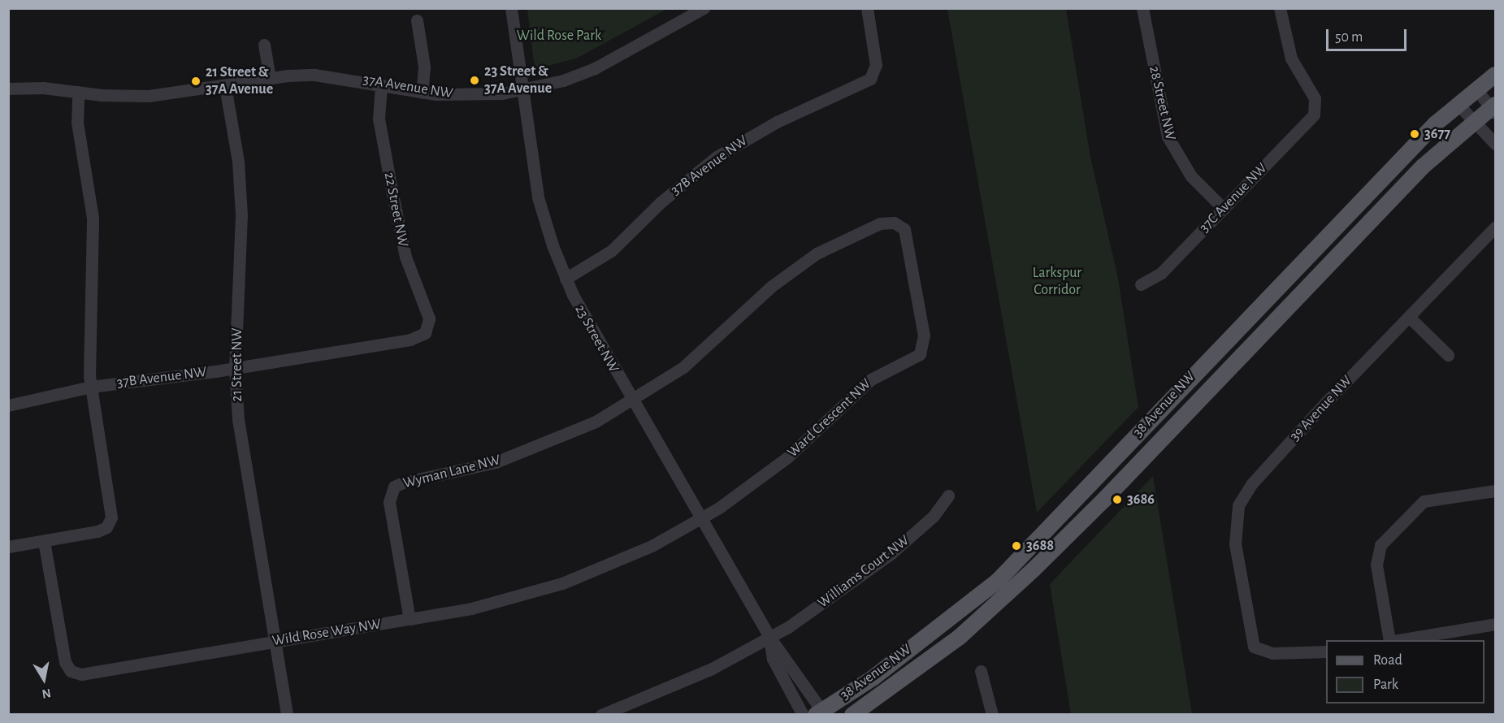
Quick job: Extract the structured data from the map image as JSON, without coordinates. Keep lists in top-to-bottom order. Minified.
{"streets":{"main road":["38 Avenue NW"],"street":["37A Avenue NW","28 Street NW","37B Avenue NW","37C Avenue NW","22 Street NW","23 Street NW","21 Street NW","39 Avenue NW","Ward Crescent NW","Wyman Lane NW","Williams Court NW","Wild Rose Way NW"]},"crossings":[["37A Avenue NW","22 Street NW"],["37A Avenue NW","23 Street NW"],["37A Avenue NW","21 Street NW"],["28 Street NW","37C Avenue NW"],["37B Avenue NW","22 Street NW"],["37B Avenue NW","23 Street NW"],["37B Avenue NW","21 Street NW"],["23 Street NW","38 Avenue NW"],["23 Street NW","Ward Crescent NW"],["23 Street NW","Wyman Lane NW"],["23 Street NW","Williams Court NW"],["23 Street NW","Wild Rose Way NW"],["21 Street NW","Wild Rose Way NW"],["Ward Crescent NW","Wyman Lane NW"],["Ward Crescent NW","Wild Rose Way NW"],["Wyman Lane NW","Wild Rose Way NW"]],"parks":["Wild Rose Park","Larkspur Corridor"],"places":["23 Street & 37A Avenue","21 Street & 37A Avenue","3677","3686","3688"],"legend":["Road","Park"],"scale_bar":"50 m","north":"bottom"}
